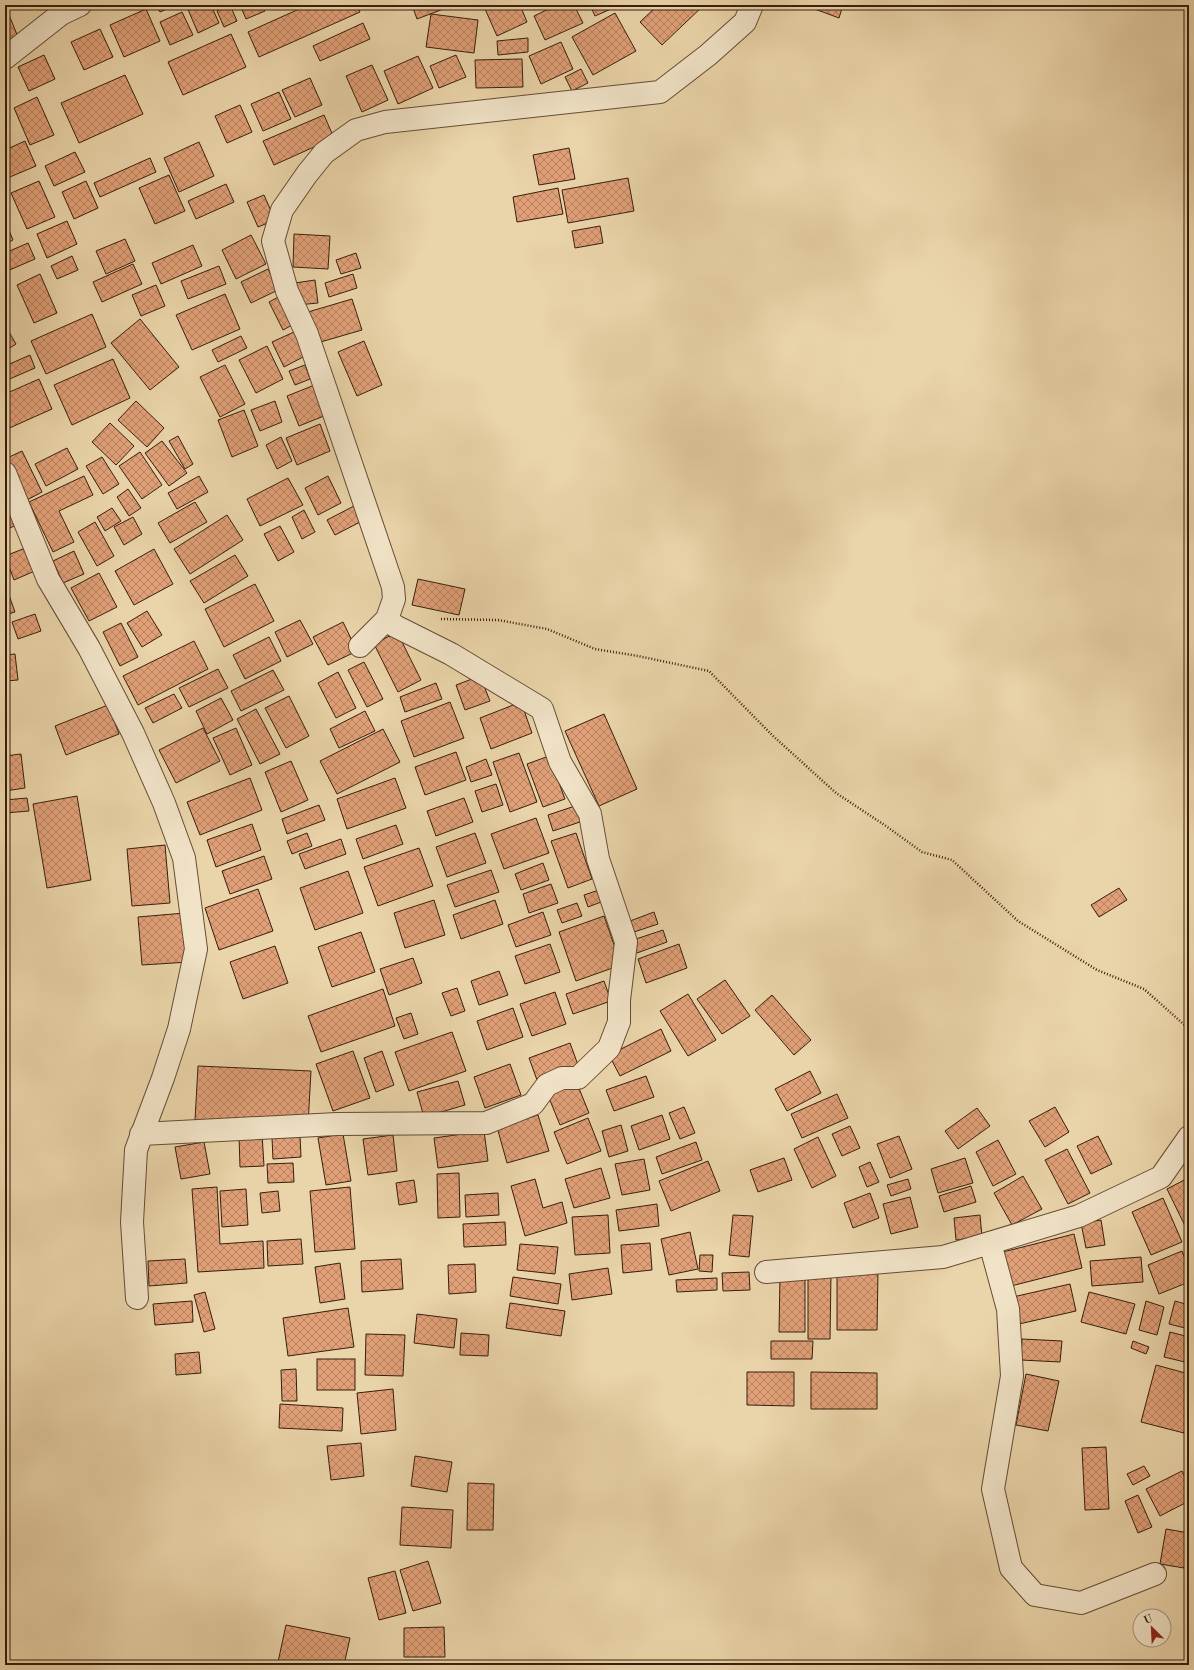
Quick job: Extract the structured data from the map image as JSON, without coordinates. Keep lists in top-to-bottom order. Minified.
{"north":"top left"}
